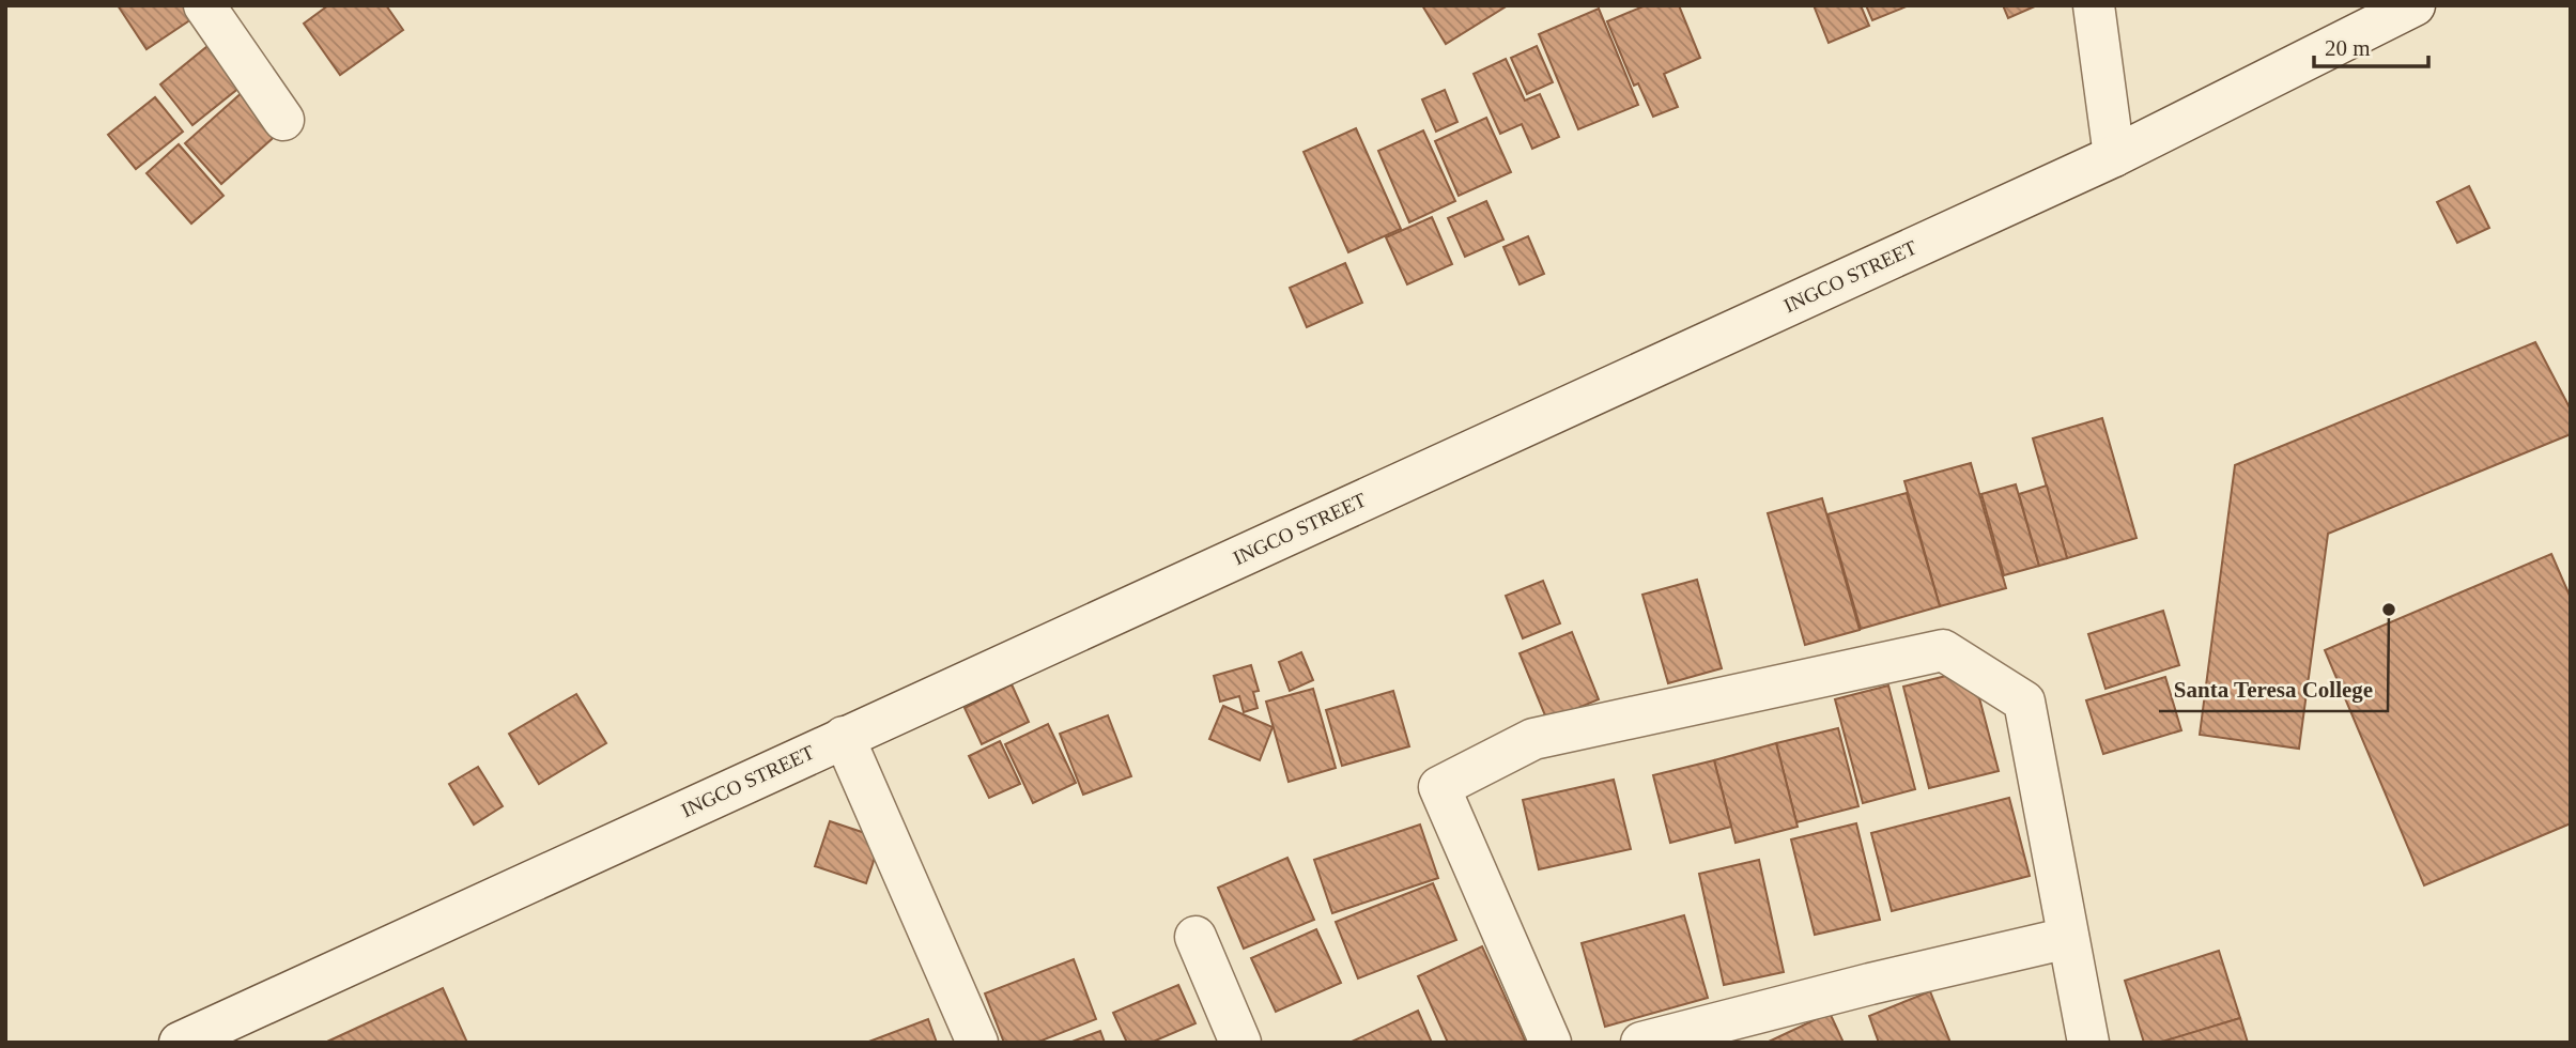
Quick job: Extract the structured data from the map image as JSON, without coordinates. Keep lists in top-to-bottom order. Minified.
{"streets":{"street":["INGCO STREET"]},"places":["Santa Teresa College"],"scale_bar":"20 m"}
